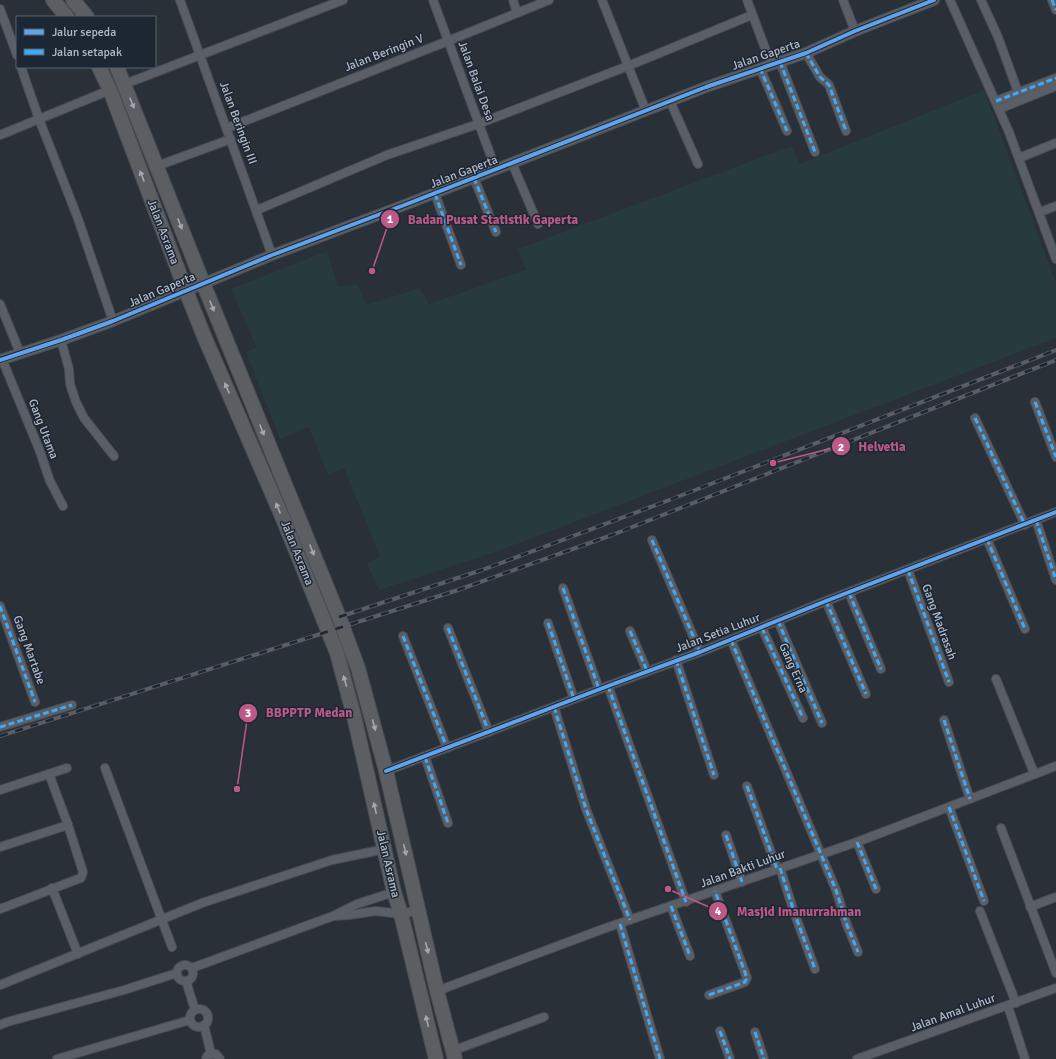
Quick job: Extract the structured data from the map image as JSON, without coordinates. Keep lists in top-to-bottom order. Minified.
{"streets":{"highway":["Jalan Asrama"],"street":["Jalan Beringin V","Jalan Gaperta","Jalan Balai Desa","Jalan Beringin III","Gang Utama","Gang Madrasah","Jalan Setia Luhur","Gang Martabe","Gang Erna","Jalan Bakti Luhur","Jalan Amal Luhur"]},"crossings":[["Jalan Beringin V","Jalan Balai Desa"],["Jalan Beringin V","Jalan Beringin III"],["Jalan Gaperta","Jalan Balai Desa"],["Jalan Gaperta","Jalan Beringin III"],["Jalan Gaperta","Jalan Asrama"],["Jalan Gaperta","Gang Utama"],["Jalan Asrama","Jalan Setia Luhur"],["Jalan Asrama","Jalan Bakti Luhur"],["Gang Madrasah","Jalan Setia Luhur"],["Jalan Setia Luhur","Gang Erna"]],"places":["Badan Pusat Statistik Gaperta","Helvetia","BBPPTP Medan","Masjid Imanurrahman"],"legend":["Jalur sepeda","Jalan setapak"]}
